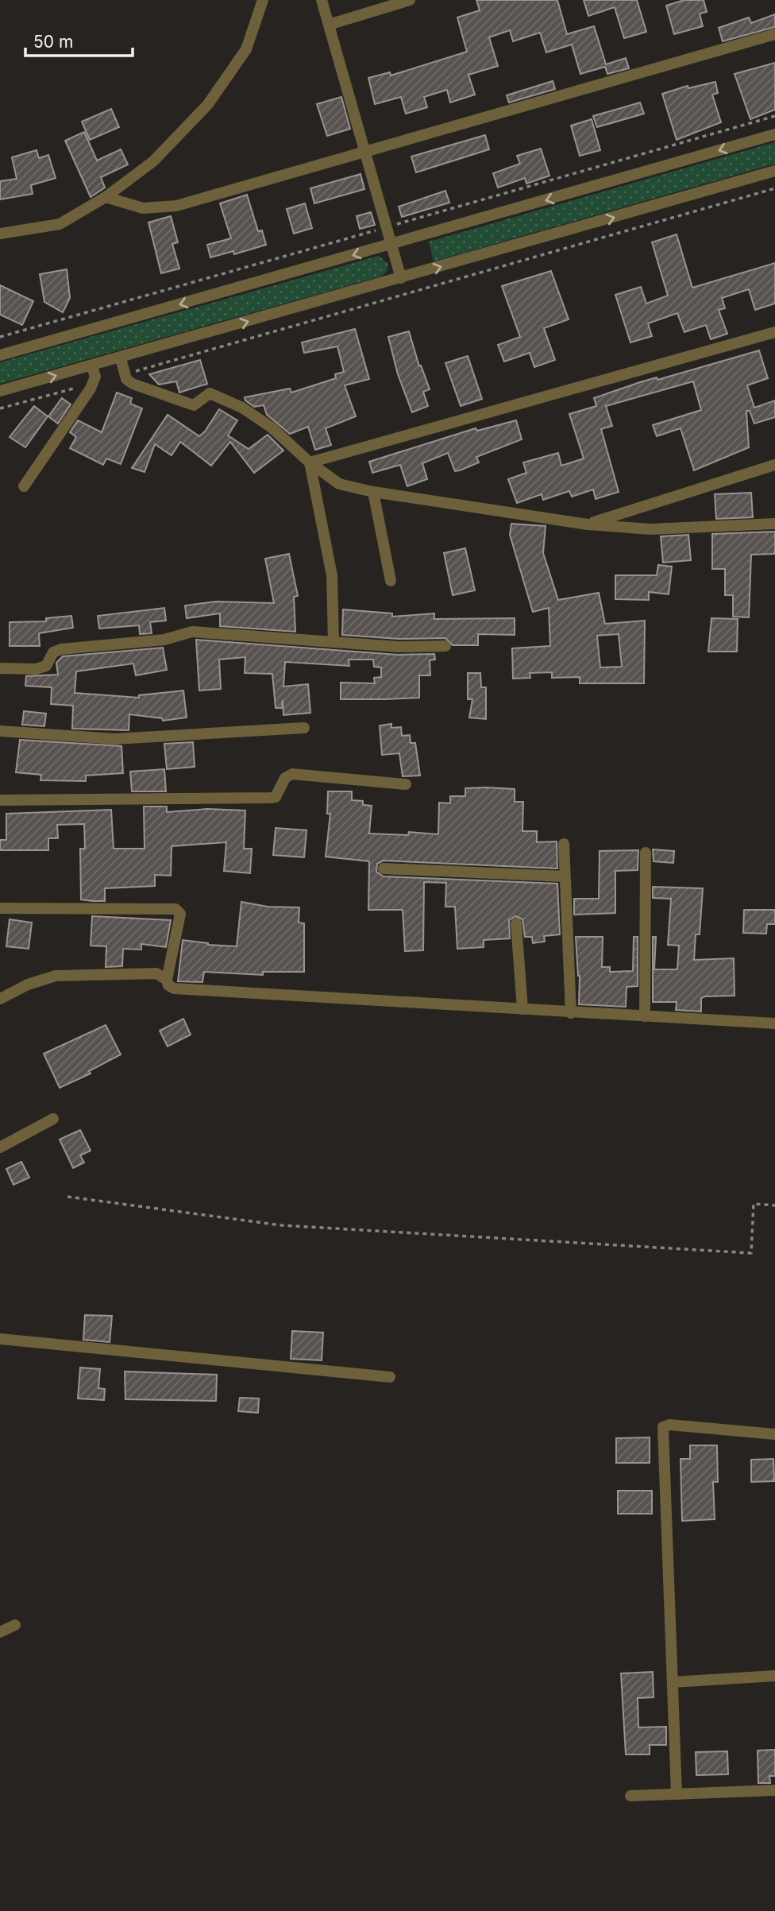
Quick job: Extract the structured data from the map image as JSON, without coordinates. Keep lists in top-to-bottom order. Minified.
{"scale_bar":"50 m"}
